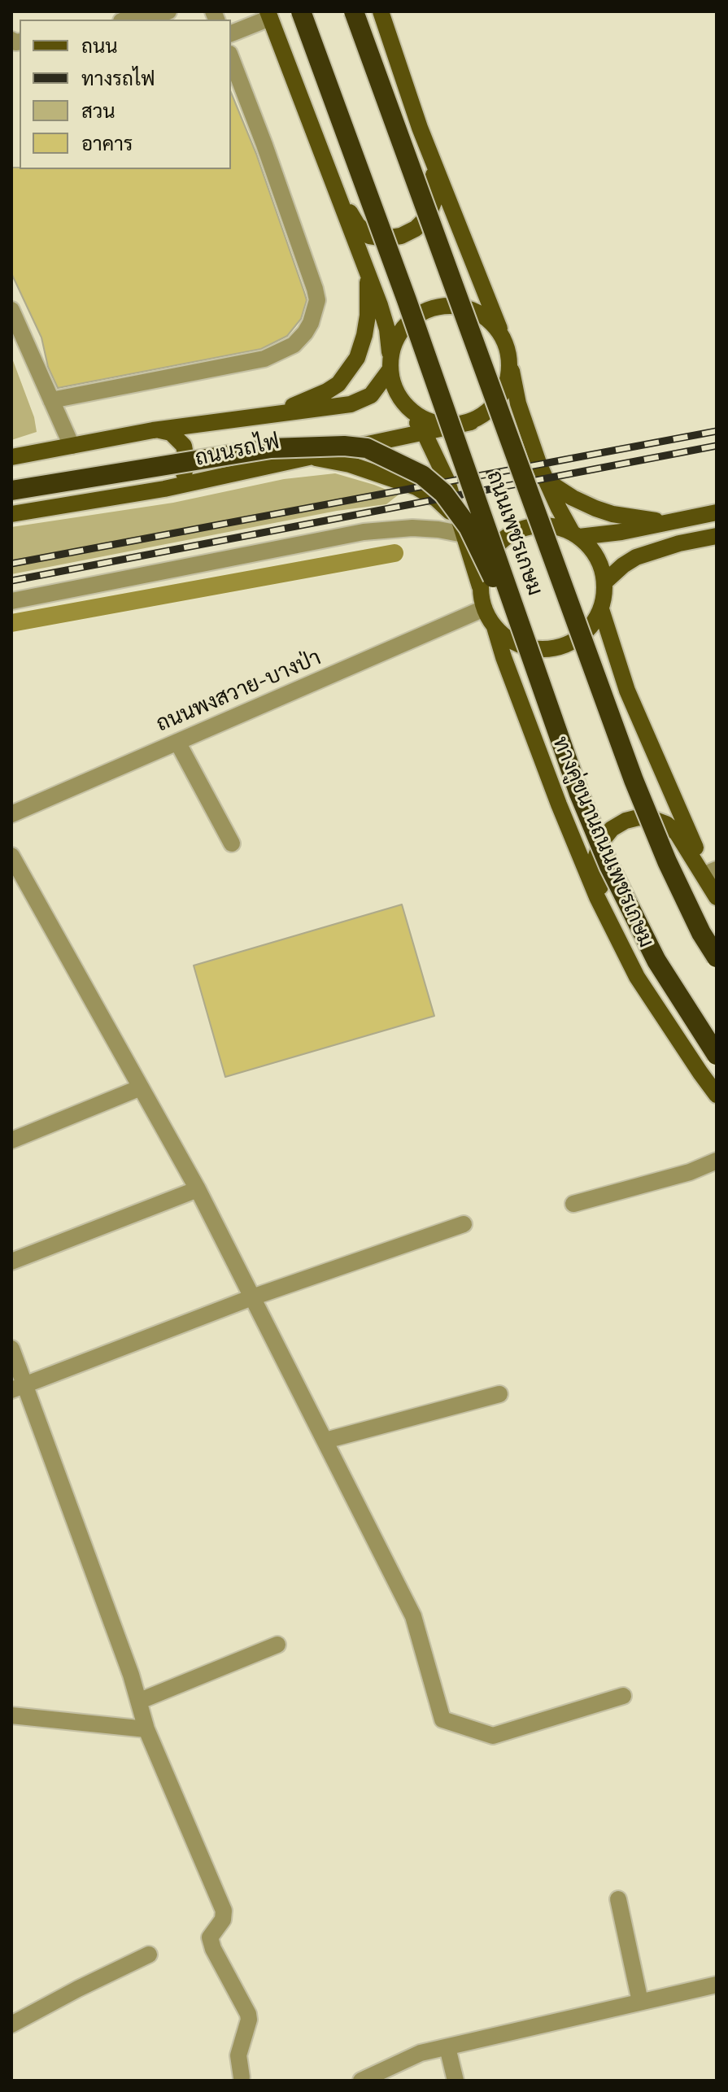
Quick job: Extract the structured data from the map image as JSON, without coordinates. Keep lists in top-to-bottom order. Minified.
{"streets":{"highway":["ถนนเพชรเกษม"],"main road":["ถนนรถไฟ","ทางคู่ขนานถนนเพชรเกษม"],"street":["ถนนพงสวาย-บางป่า"]},"crossings":[["ถนนพงสวาย-บางป่า","ทางคู่ขนานถนนเพชรเกษม"]],"legend":["ถนน","ทางรถไฟ","สวน","อาคาร"]}
